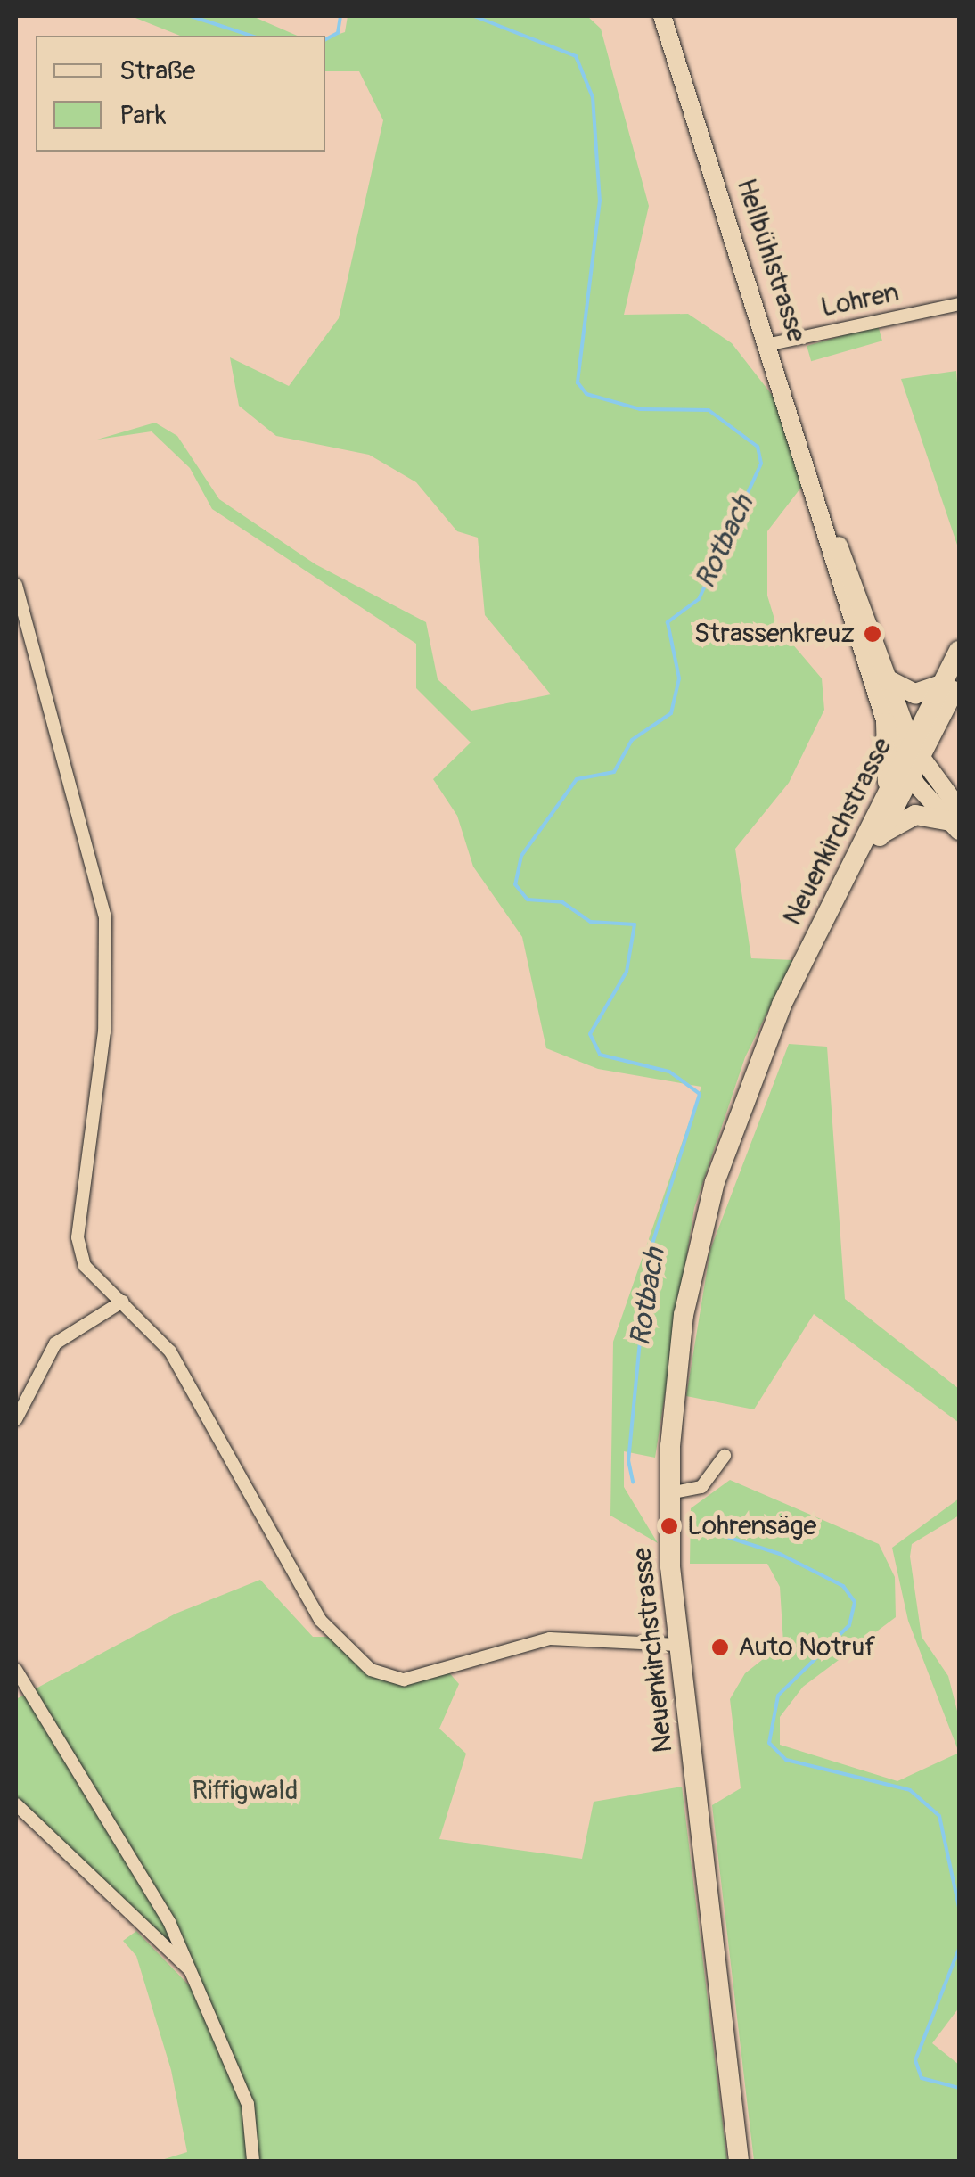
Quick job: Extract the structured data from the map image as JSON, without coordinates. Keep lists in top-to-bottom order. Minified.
{"streets":{"main road":["Hellbühlstrasse","Neuenkirchstrasse"],"street":["Lohren"]},"crossings":[["Hellbühlstrasse","Lohren"],["Hellbühlstrasse","Neuenkirchstrasse"]],"water":["Rotbach"],"parks":["Riffigwald"],"places":["Strassenkreuz","Lohrensäge","Auto Notruf"],"legend":["Straße","Park"]}
